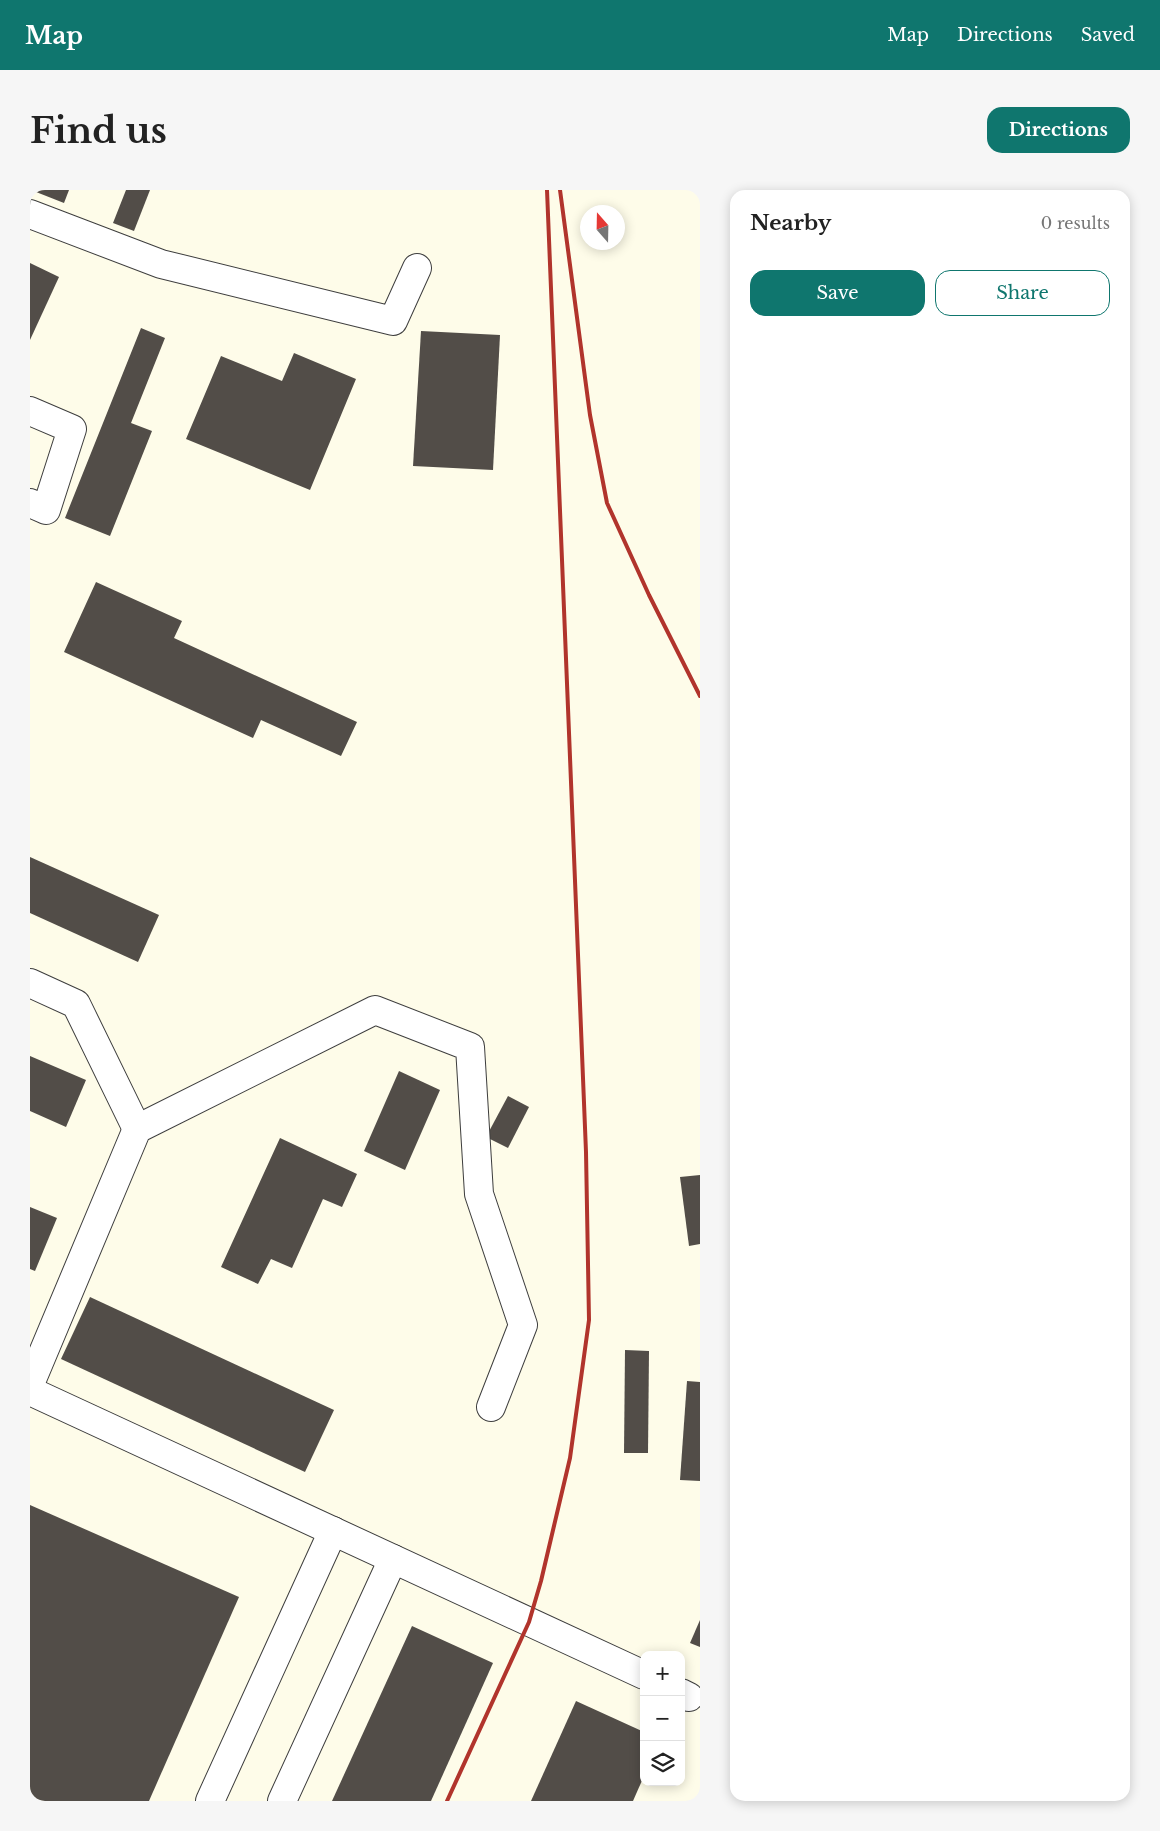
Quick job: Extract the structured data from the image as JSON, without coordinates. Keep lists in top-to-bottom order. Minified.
{"north":"top","page":{"header":"Map","nav":["Map","Directions","Saved"],"buttons":["Directions",["Save","Share"]],"title":"Find us","heading":["Nearby","0 results"],"map_buttons":["+","−"]}}
